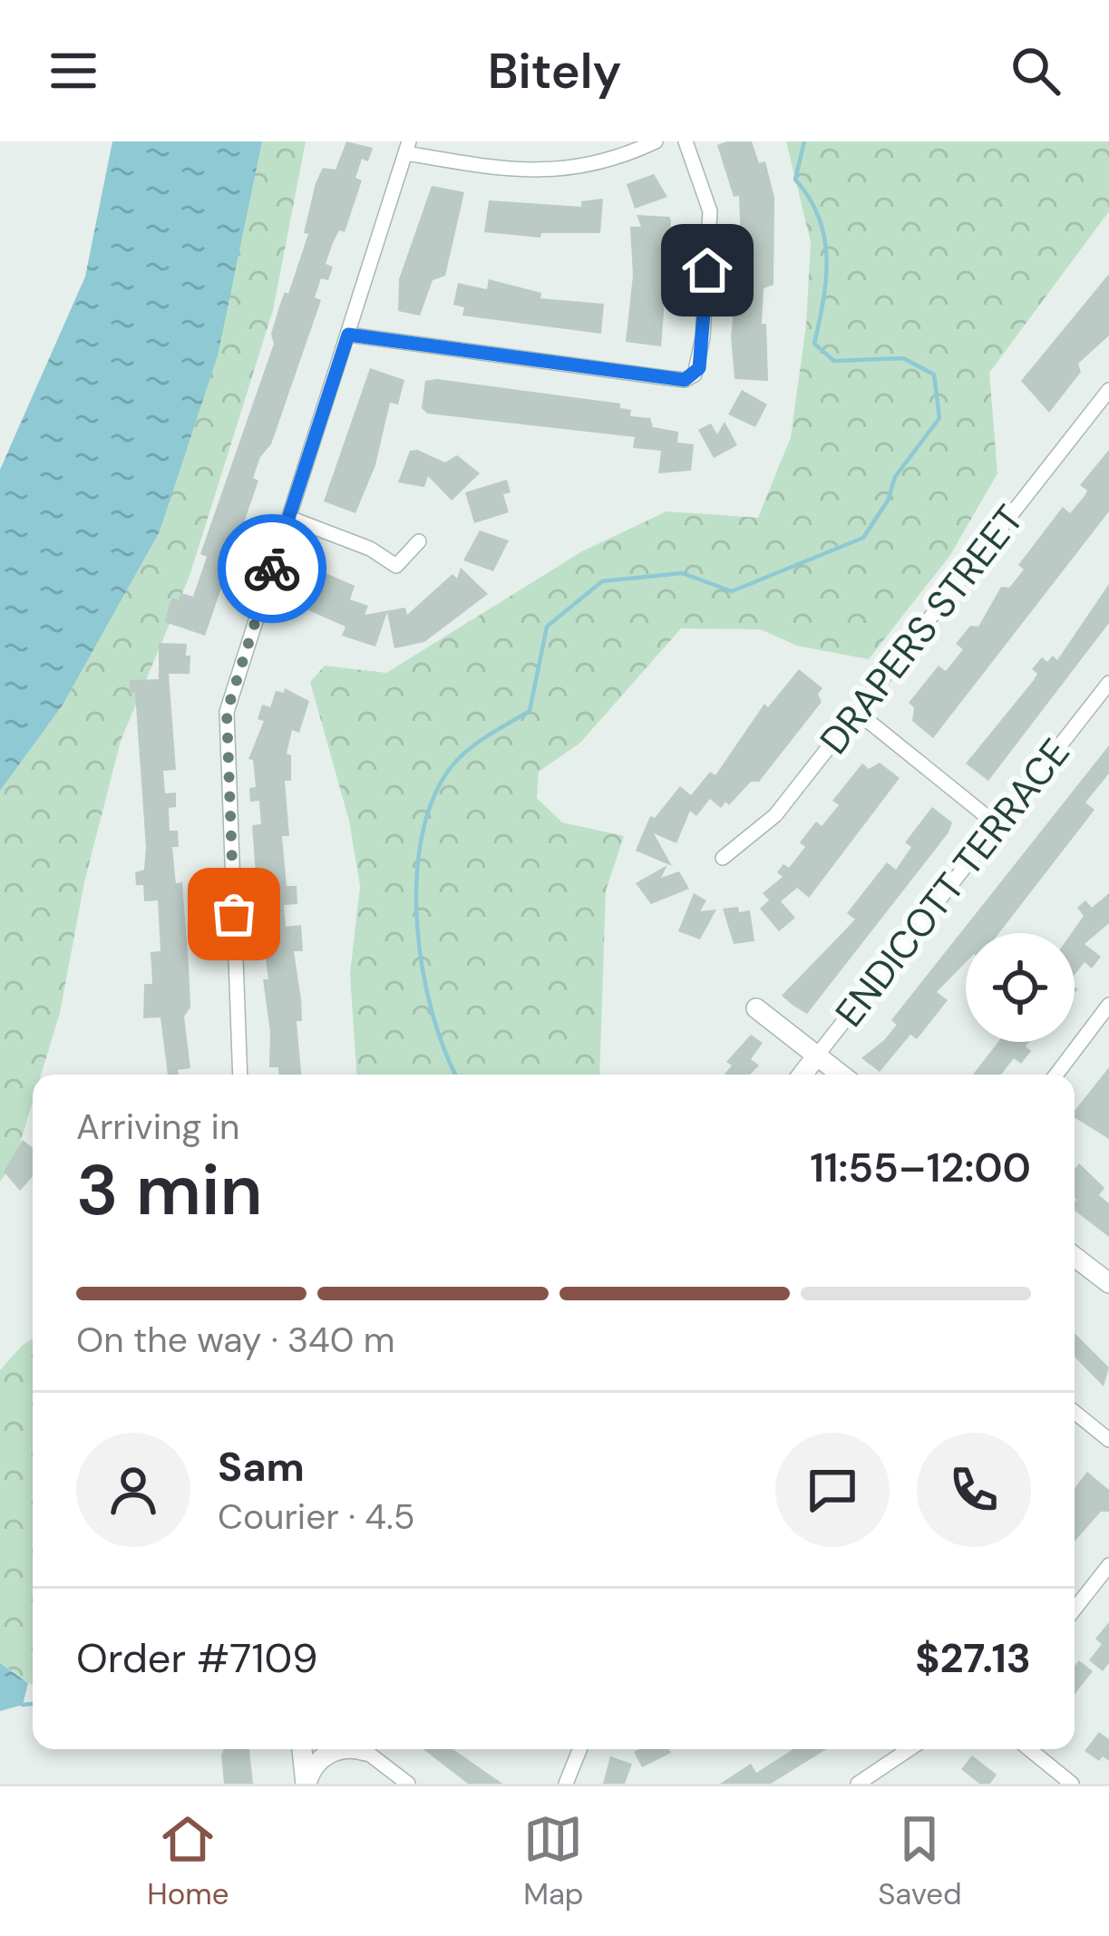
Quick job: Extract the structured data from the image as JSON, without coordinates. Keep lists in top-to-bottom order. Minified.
{"streets":{"street":["DRAPERS STREET","ENDICOTT TERRACE"]},"page":{"header":"Bitely","heading":["3 min","Arriving in","11:55–12:00"],"panel":["Sam","Courier · 4.5","Order #7109","$27.13"],"bar":"On the way · 340 m","tabs":["Home","Map","Saved"]}}
